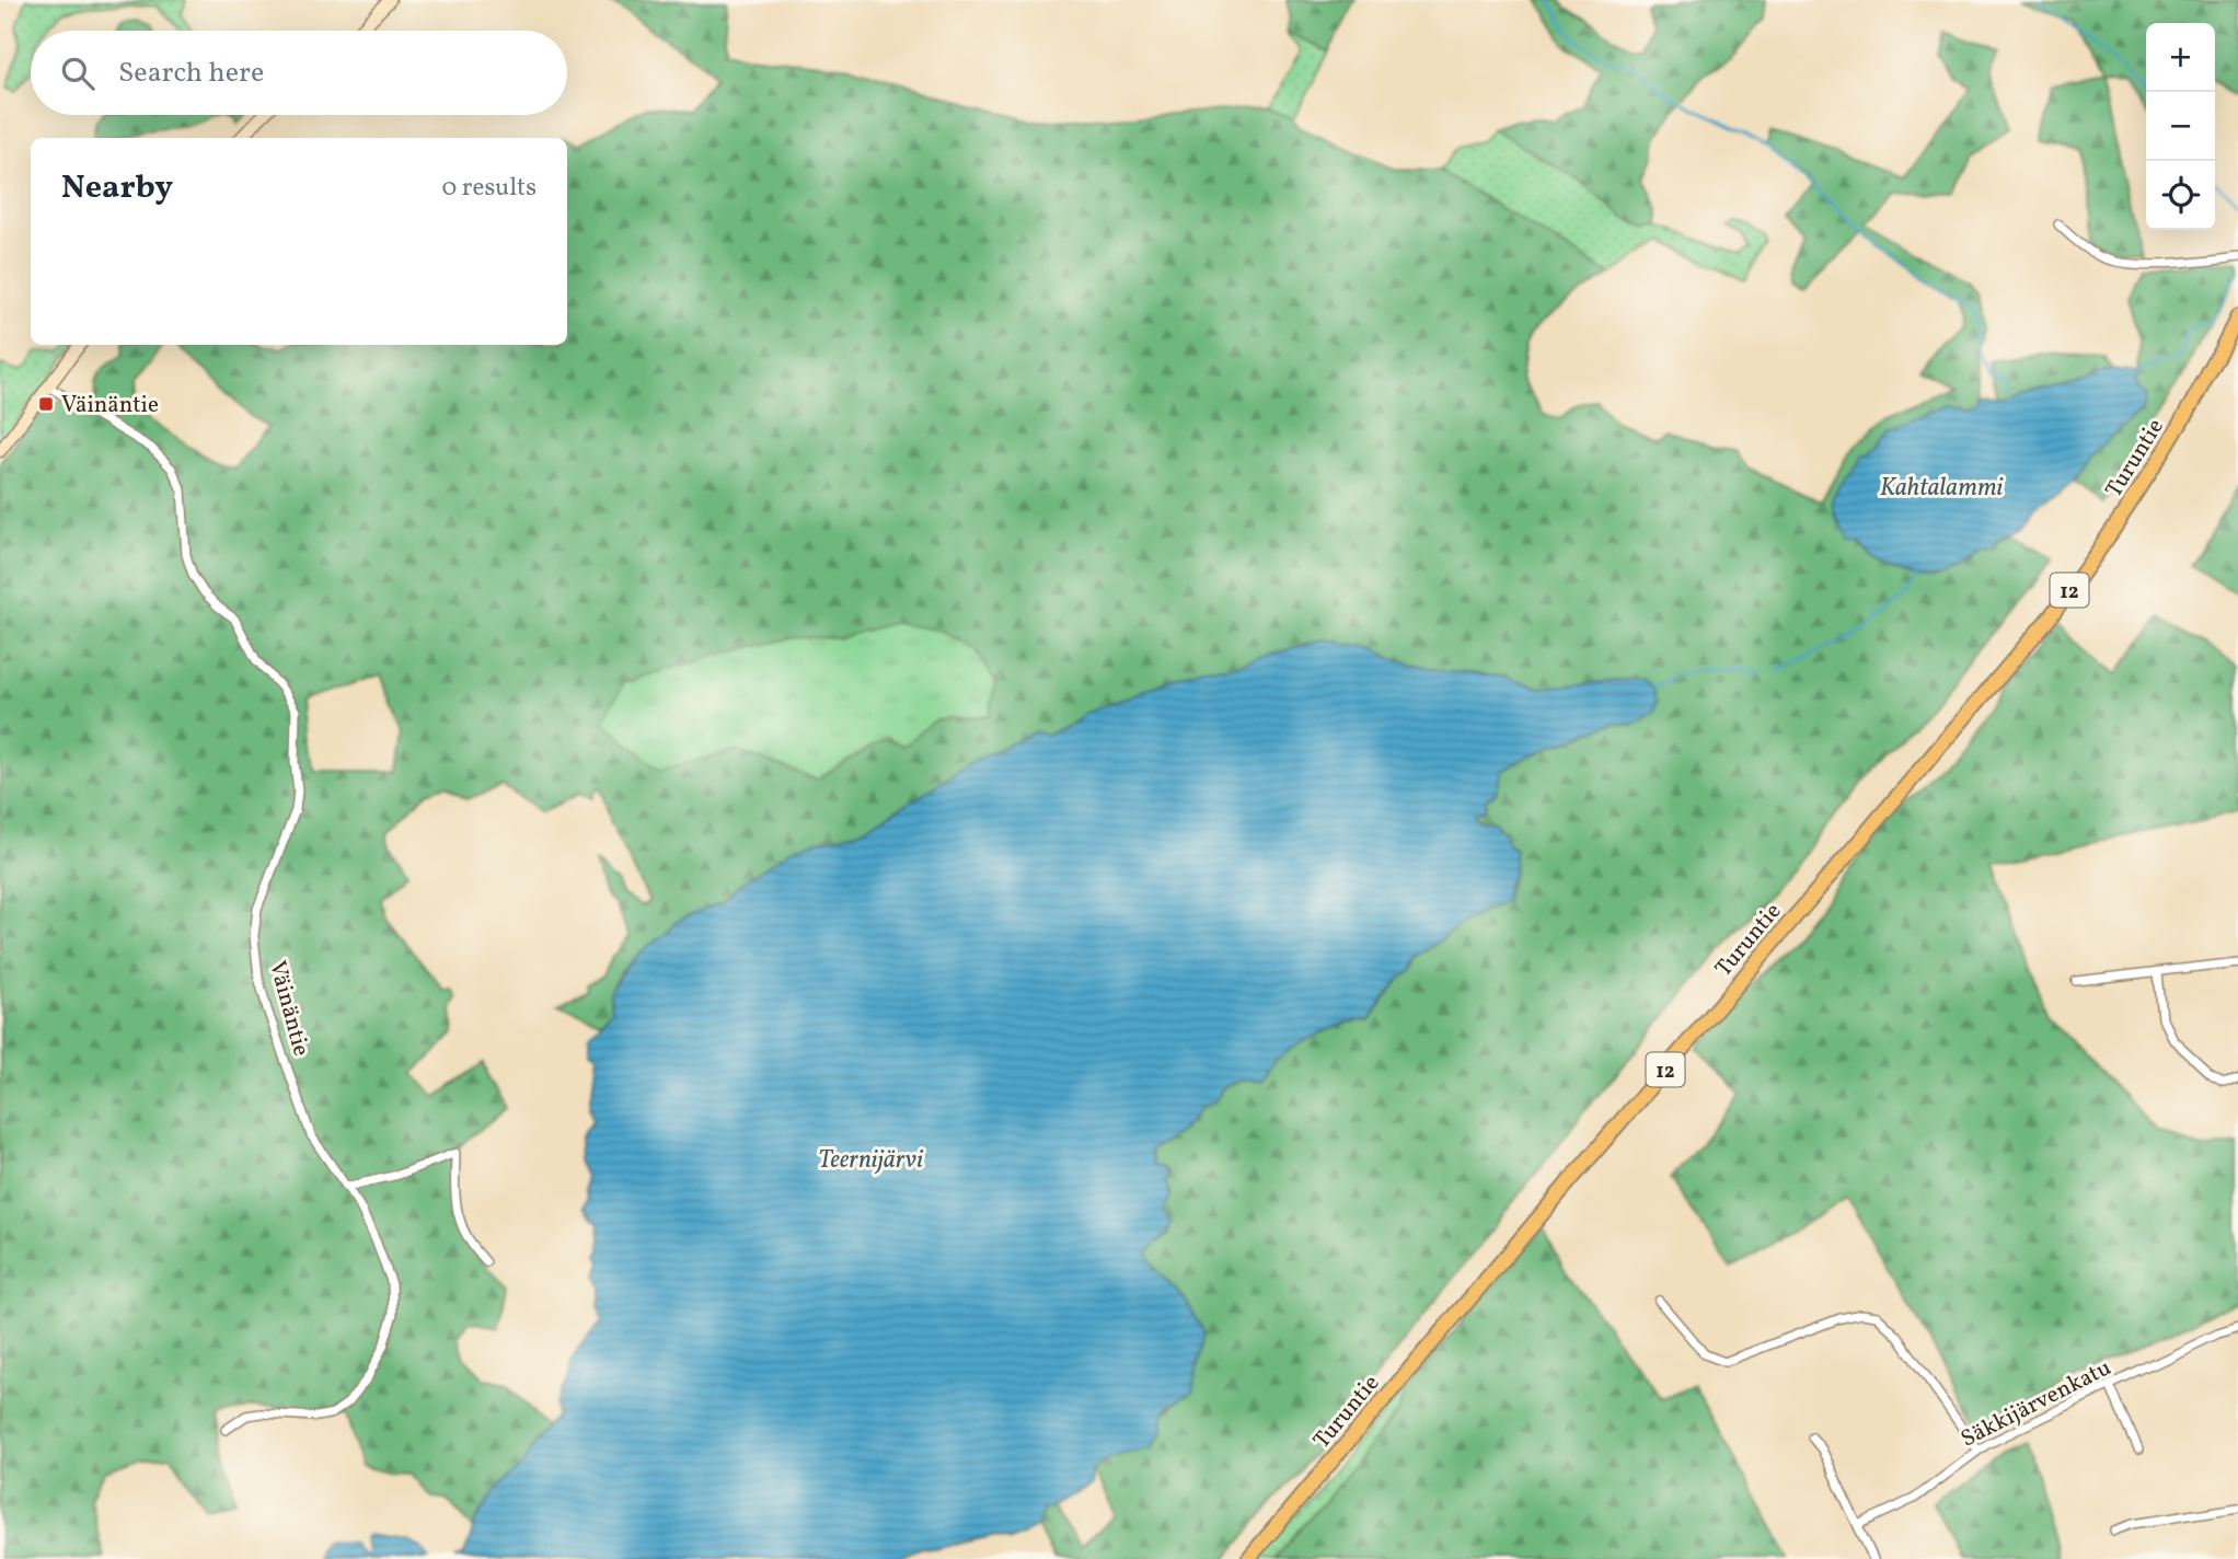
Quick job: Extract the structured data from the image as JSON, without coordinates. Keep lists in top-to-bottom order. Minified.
{"streets":{"highway":["Turuntie","12"],"street":["Väinäntie","Säkkijärvenkatu"]},"water":["Kahtalammi","Teernijärvi"],"places":{"transit":["Väinäntie"]},"page":{"map_buttons":["+","−"],"search":"Search here","heading":["Nearby","0 results"]}}
